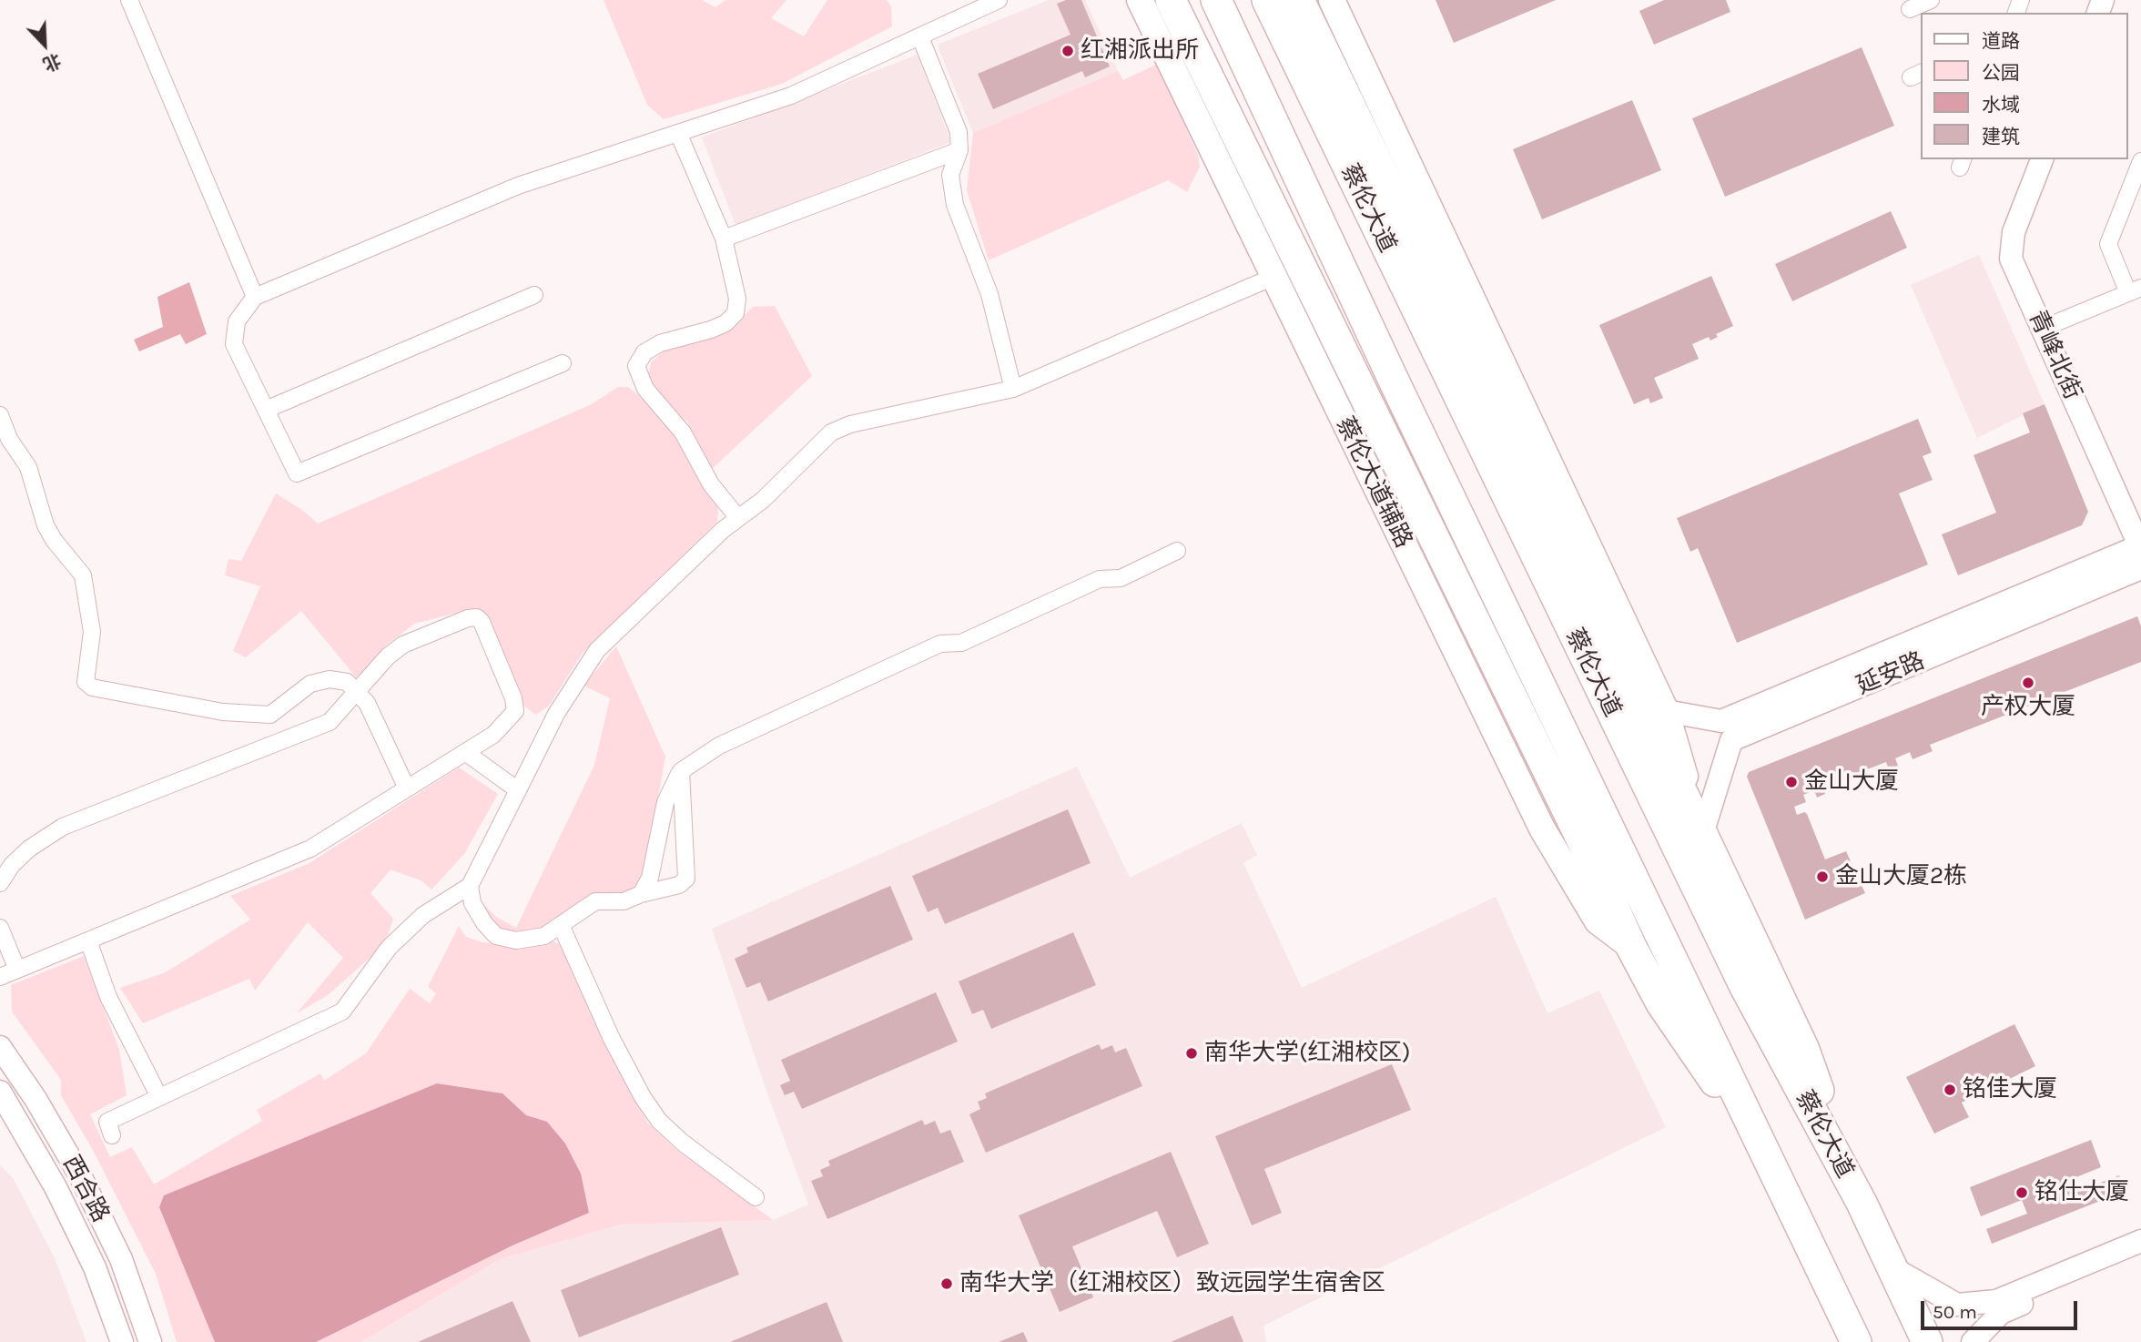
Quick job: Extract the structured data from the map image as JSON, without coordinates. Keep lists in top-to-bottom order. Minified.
{"streets":{"highway":["蔡伦大道"],"main road":["青峰北街","蔡伦大道辅路","延安路","西合路"]},"crossings":[["青峰北街","延安路"]],"places":["红湘派出所","产权大厦","金山大厦","金山大厦2栋","南华大学(红湘校区)","铭佳大厦","铭仕大厦","南华大学（红湘校区）致远园学生宿舍区"],"legend":["道路","公园","水域","建筑"],"scale_bar":"50 m","north":"bottom right"}
